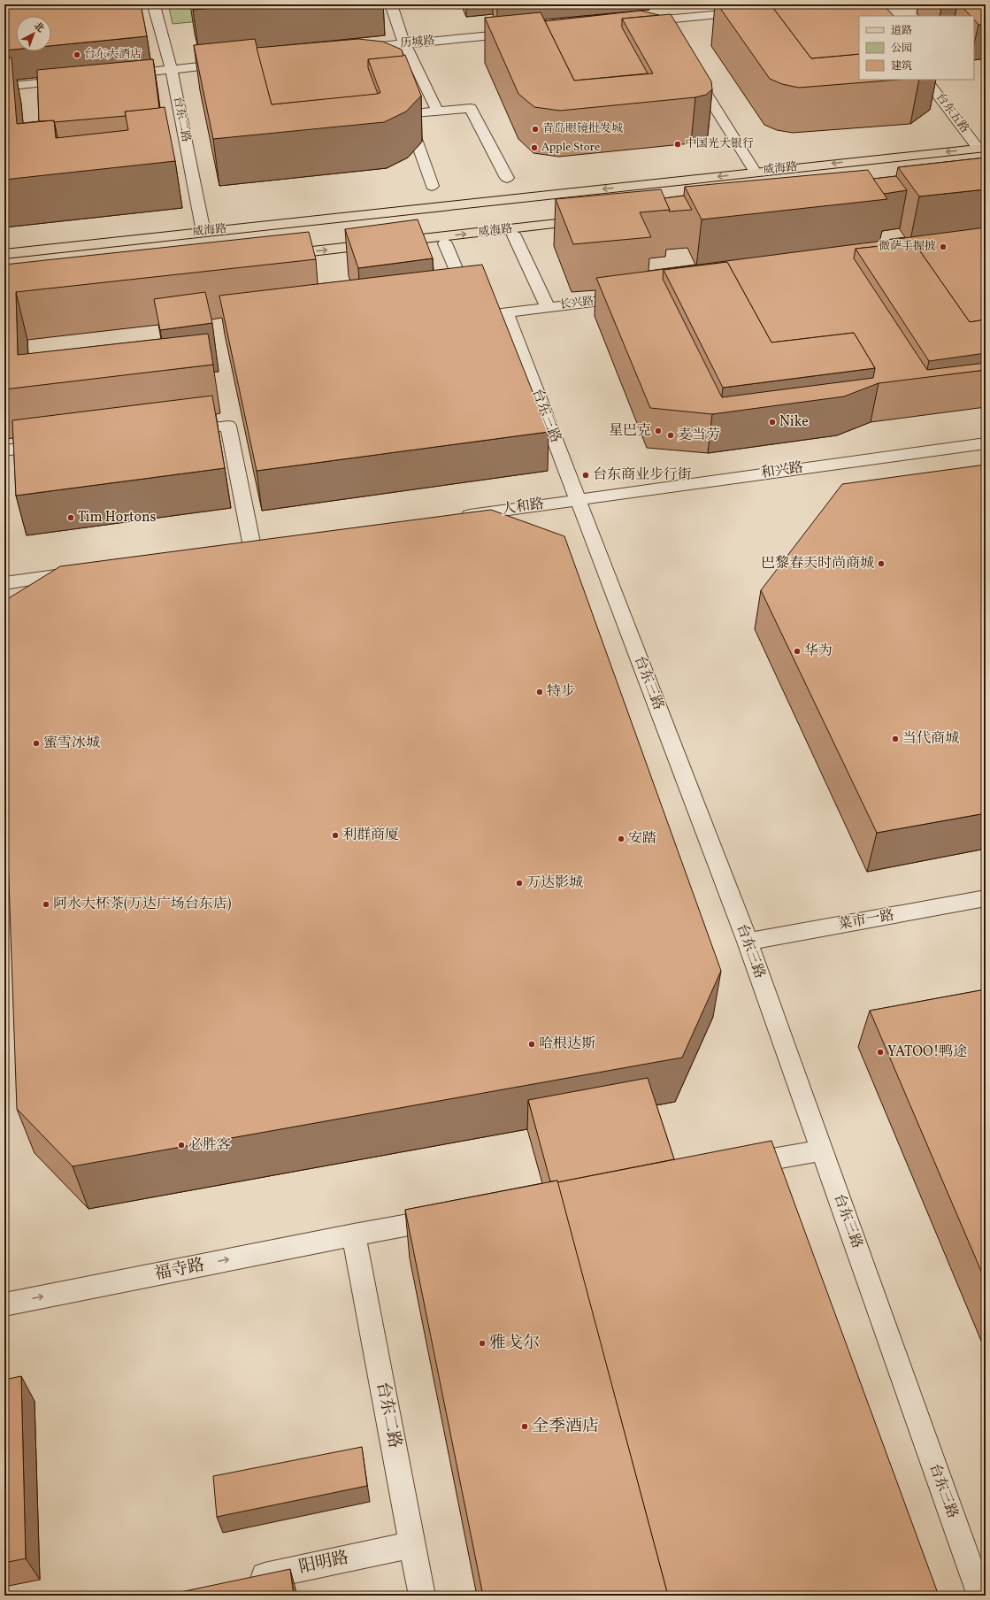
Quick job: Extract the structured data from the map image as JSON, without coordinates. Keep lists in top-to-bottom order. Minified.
{"streets":{"main road":["威海路"],"street":["历城路","台东五路","台东二路","长兴路","台东三路","和兴路","人和路","菜市一路","福寺路","阳明路"]},"crossings":[["台东五路","威海路"],["台东二路","威海路"],["台东二路","福寺路"],["台东二路","阳明路"],["长兴路","台东三路"],["台东三路","和兴路"],["台东三路","人和路"],["台东三路","菜市一路"],["和兴路","人和路"]],"one_way":["福寺路"],"places":["台东大酒店","青岛眼镜批发城","中国光大银行","Apple Store","微萨手握披","Nike","星巴克","麦当劳","台东商业步行街","Tim Hortons","巴黎春天时尚商城","华为","特步","当代商城","蜜雪冰城","利群商厦","安踏","万达影城","阿水大杯茶(万达广场台东店)","哈根达斯","YATOO!鸭途","必胜客","雅戈尔","全季酒店"],"legend":["道路","公园","建筑"],"north":"top right"}
